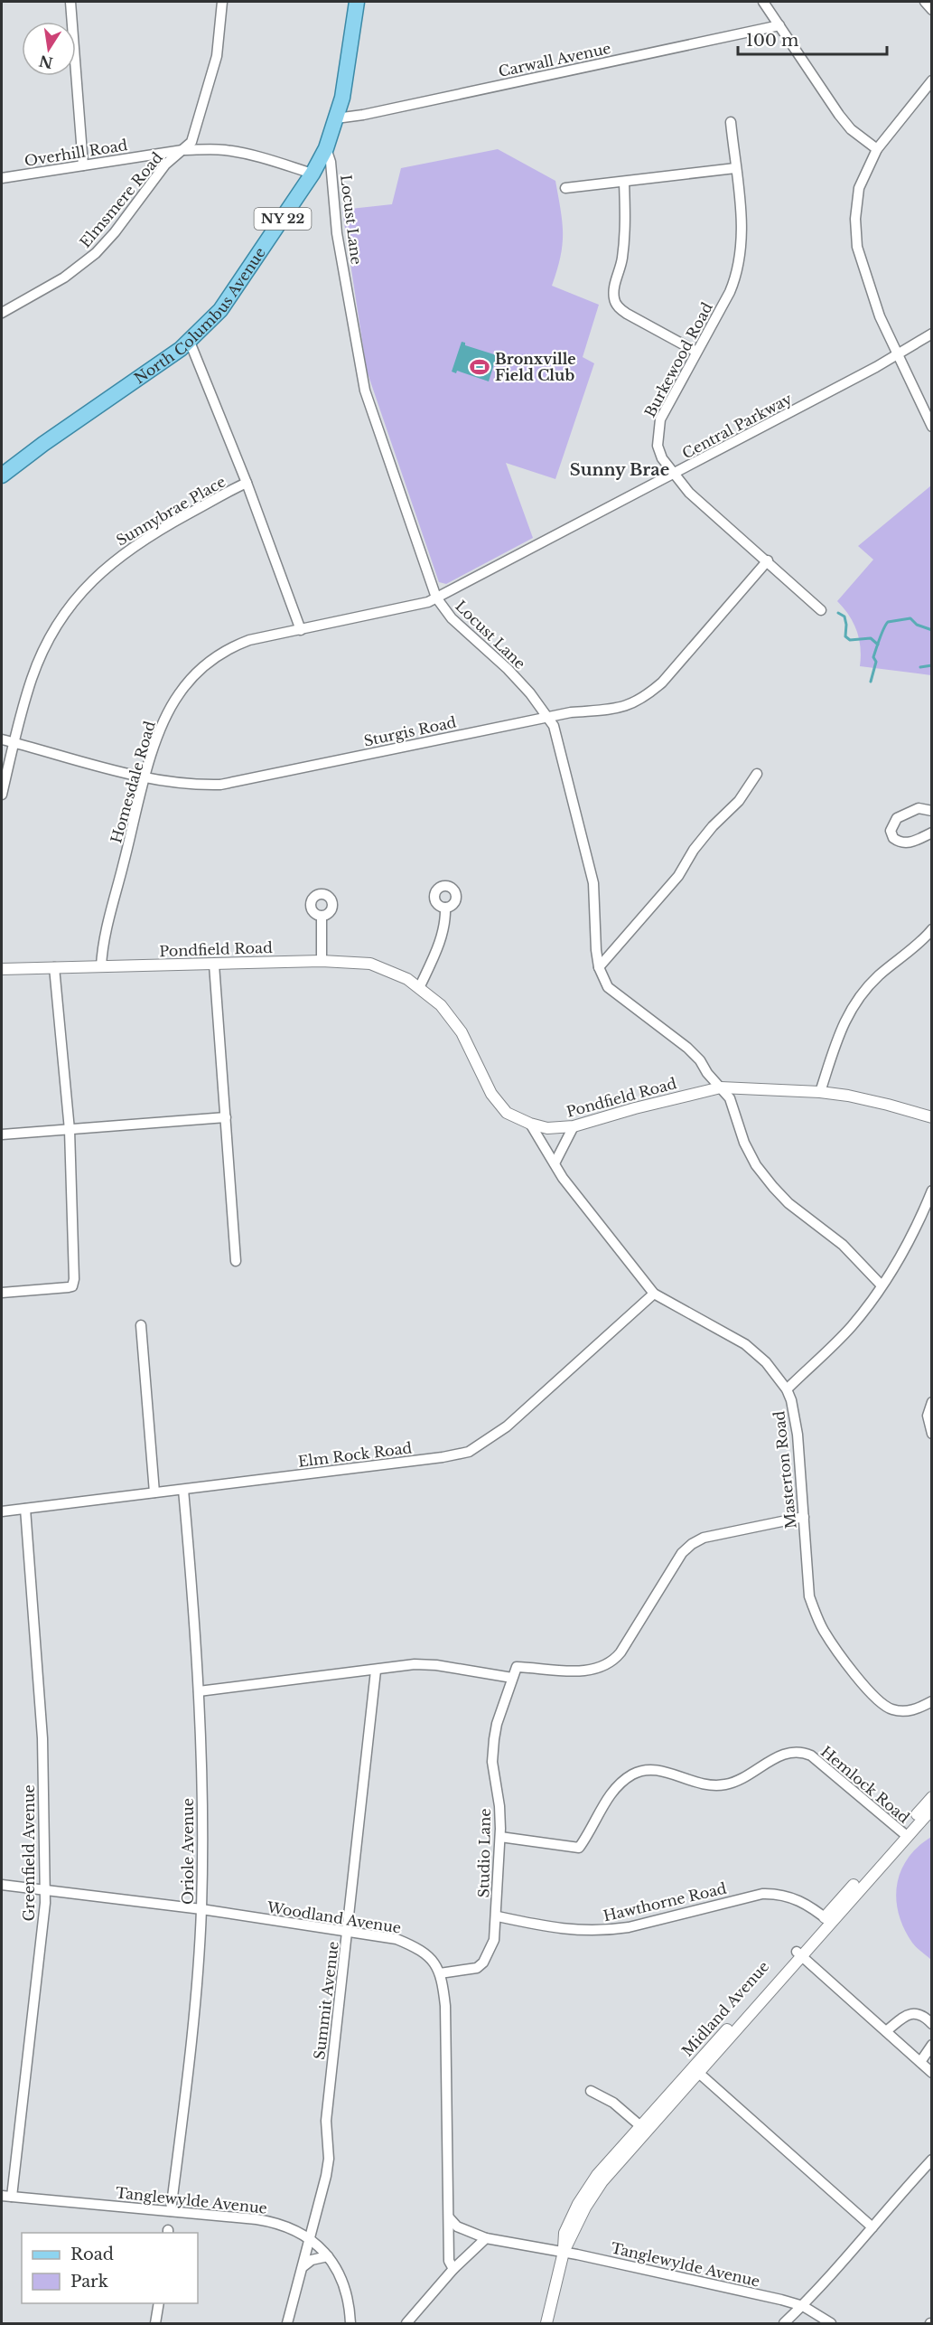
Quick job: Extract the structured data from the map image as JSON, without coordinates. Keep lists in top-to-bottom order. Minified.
{"streets":{"main road":["NY 22","North Columbus Avenue"],"street":["Carwall Avenue","Overhill Road","Elmsmere Road","Locust Lane","Burkewood Road","Central Parkway","Sunnybrae Place","Sturgis Road","Homesdale Road","Pondfield Road","Elm Rock Road","Masterton Road","Hemlock Road","Oriole Avenue","Greenfield Avenue","Studio Lane","Hawthorne Road","Woodland Avenue","Summit Avenue","Midland Avenue","Tanglewylde Avenue"]},"crossings":[["Carwall Avenue","North Columbus Avenue"],["Overhill Road","Elmsmere Road"],["Overhill Road","North Columbus Avenue"],["Locust Lane","North Columbus Avenue"],["Locust Lane","Central Parkway"],["Locust Lane","Sturgis Road"],["Locust Lane","Homesdale Road"],["Locust Lane","Pondfield Road"],["Burkewood Road","Central Parkway"],["Burkewood Road","Sturgis Road"],["Central Parkway","Homesdale Road"],["Sunnybrae Place","Sturgis Road"],["Sturgis Road","Homesdale Road"],["Homesdale Road","Pondfield Road"],["Pondfield Road","Masterton Road"],["Elm Rock Road","Masterton Road"],["Elm Rock Road","Oriole Avenue"],["Elm Rock Road","Greenfield Avenue"],["Masterton Road","Studio Lane"],["Hemlock Road","Studio Lane"],["Hemlock Road","Midland Avenue"],["Oriole Avenue","Woodland Avenue"],["Oriole Avenue","Tanglewylde Avenue"],["Greenfield Avenue","Woodland Avenue"],["Greenfield Avenue","Tanglewylde Avenue"],["Studio Lane","Hawthorne Road"],["Studio Lane","Woodland Avenue"],["Hawthorne Road","Midland Avenue"],["Woodland Avenue","Summit Avenue"],["Summit Avenue","Tanglewylde Avenue"],["Midland Avenue","Tanglewylde Avenue"]],"districts":["Sunny Brae"],"places":{"sports":["Bronxville Field Club"]},"legend":["Road","Park"],"scale_bar":"100 m","north":"bottom"}
